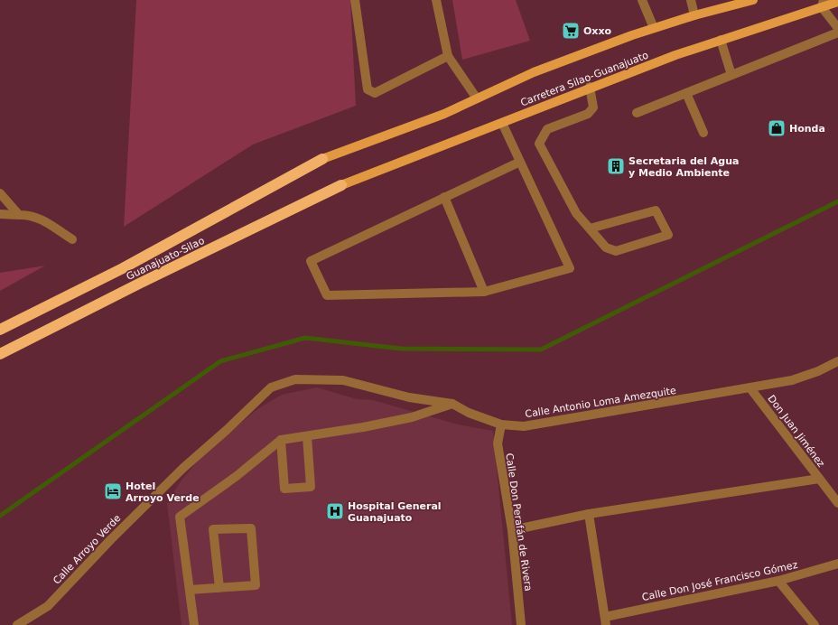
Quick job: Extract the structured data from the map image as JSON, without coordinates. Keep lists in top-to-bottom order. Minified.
{"streets":{"highway":["Guanajuato-Silao"],"main road":["Carretera Silao-Guanajuato"],"street":["Calle Antonio Loma Amezquite","Don Juan Jiménez","Calle Don Perafán de Rivera","Calle Arroyo Verde","Calle Don José Francisco Gómez"]},"crossings":[["Carretera Silao-Guanajuato","Guanajuato-Silao"],["Calle Antonio Loma Amezquite","Don Juan Jiménez"],["Calle Antonio Loma Amezquite","Calle Don Perafán de Rivera"],["Calle Antonio Loma Amezquite","Calle Arroyo Verde"]],"places":{"supermarket":["Oxxo"],"shop":["Honda"],"building":["Secretaria del Agua y Medio Ambiente"],"hotel":["Hotel Arroyo Verde"],"hospital":["Hospital General Guanajuato"]}}
